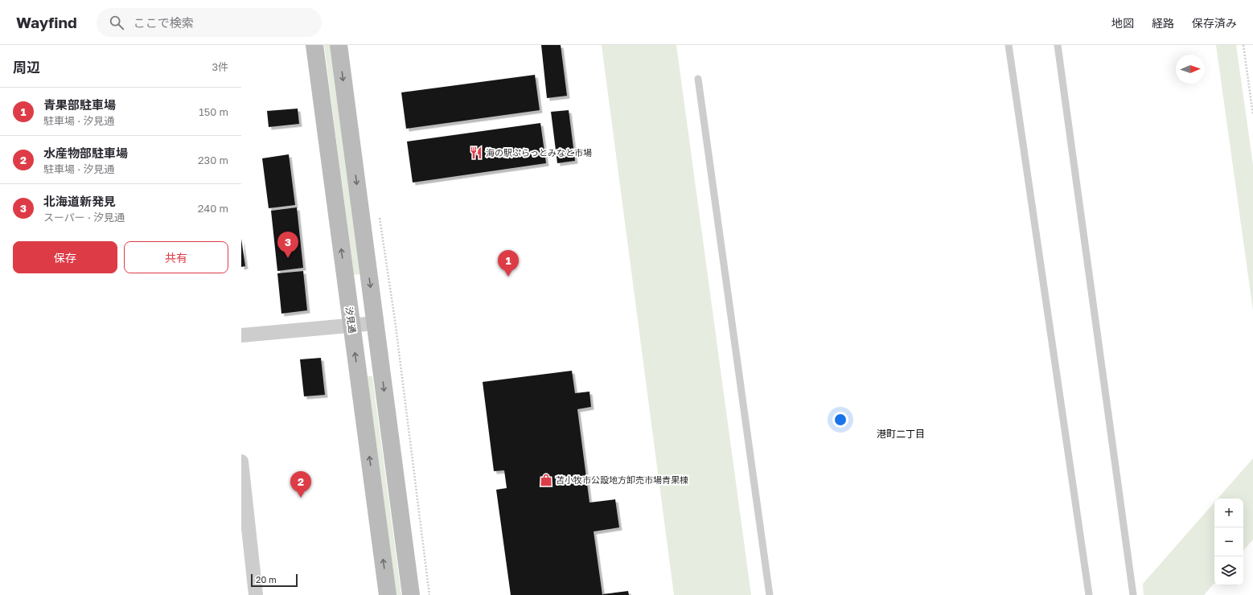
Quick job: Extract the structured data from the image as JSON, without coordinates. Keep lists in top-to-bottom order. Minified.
{"streets":{"street":["汐見通"]},"districts":["港町二丁目"],"places":{"restaurant":["海の駅ぷらっとみなと市場"],"shop":["苫小牧市公設地方卸売市場青果棟"]},"scale_bar":"20 m","north":"right","page":{"header":"Wayfind","search":"ここで検索","nav":["地図","経路","保存済み"],"heading":["周辺","3件"],"list":[{"mark":"1","name":"青果部駐車場","note":"駐車場 · 汐見通","value":"150 m"},{"mark":"2","name":"水産物部駐車場","note":"駐車場 · 汐見通","value":"230 m"},{"mark":"3","name":"北海道新発見","note":"スーパー · 汐見通","value":"240 m"}],"buttons":["保存","共有"],"pins":["3","1","2"],"map_buttons":["+","−"],"scale":"20 m"}}
